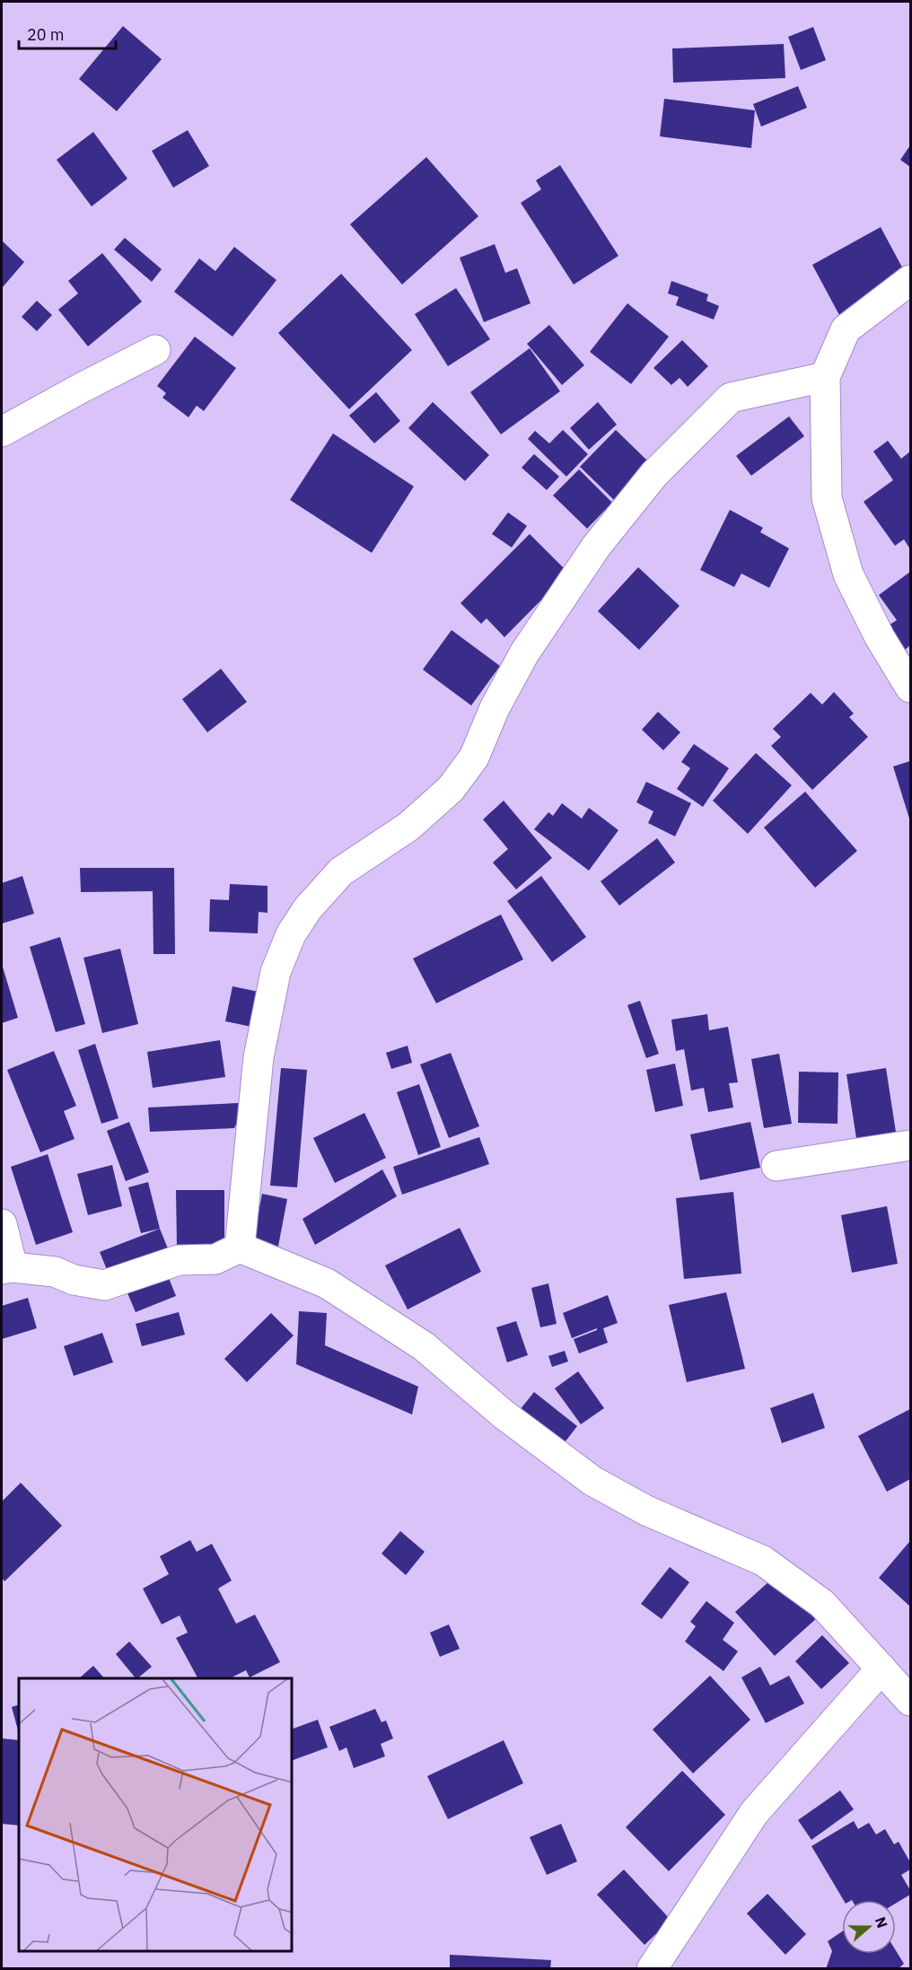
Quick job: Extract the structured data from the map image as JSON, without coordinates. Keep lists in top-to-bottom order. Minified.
{"scale_bar":"20 m","north":"right"}
